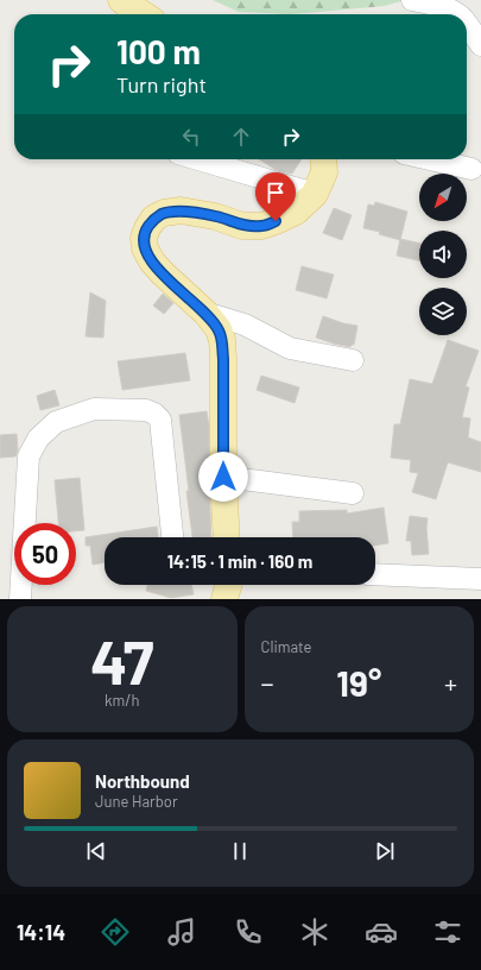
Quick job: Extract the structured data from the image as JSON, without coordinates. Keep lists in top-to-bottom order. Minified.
{"north":"bottom left","page":{"turn":["100 m","Turn right"],"limit":"50","trip":"14:15 · 1 min · 160 m","tile":[["47","km/h"],"Climate"],"heat":["−","19°","+"],"song":["Northbound","June Harbor"],"tabs":"14:14"}}
